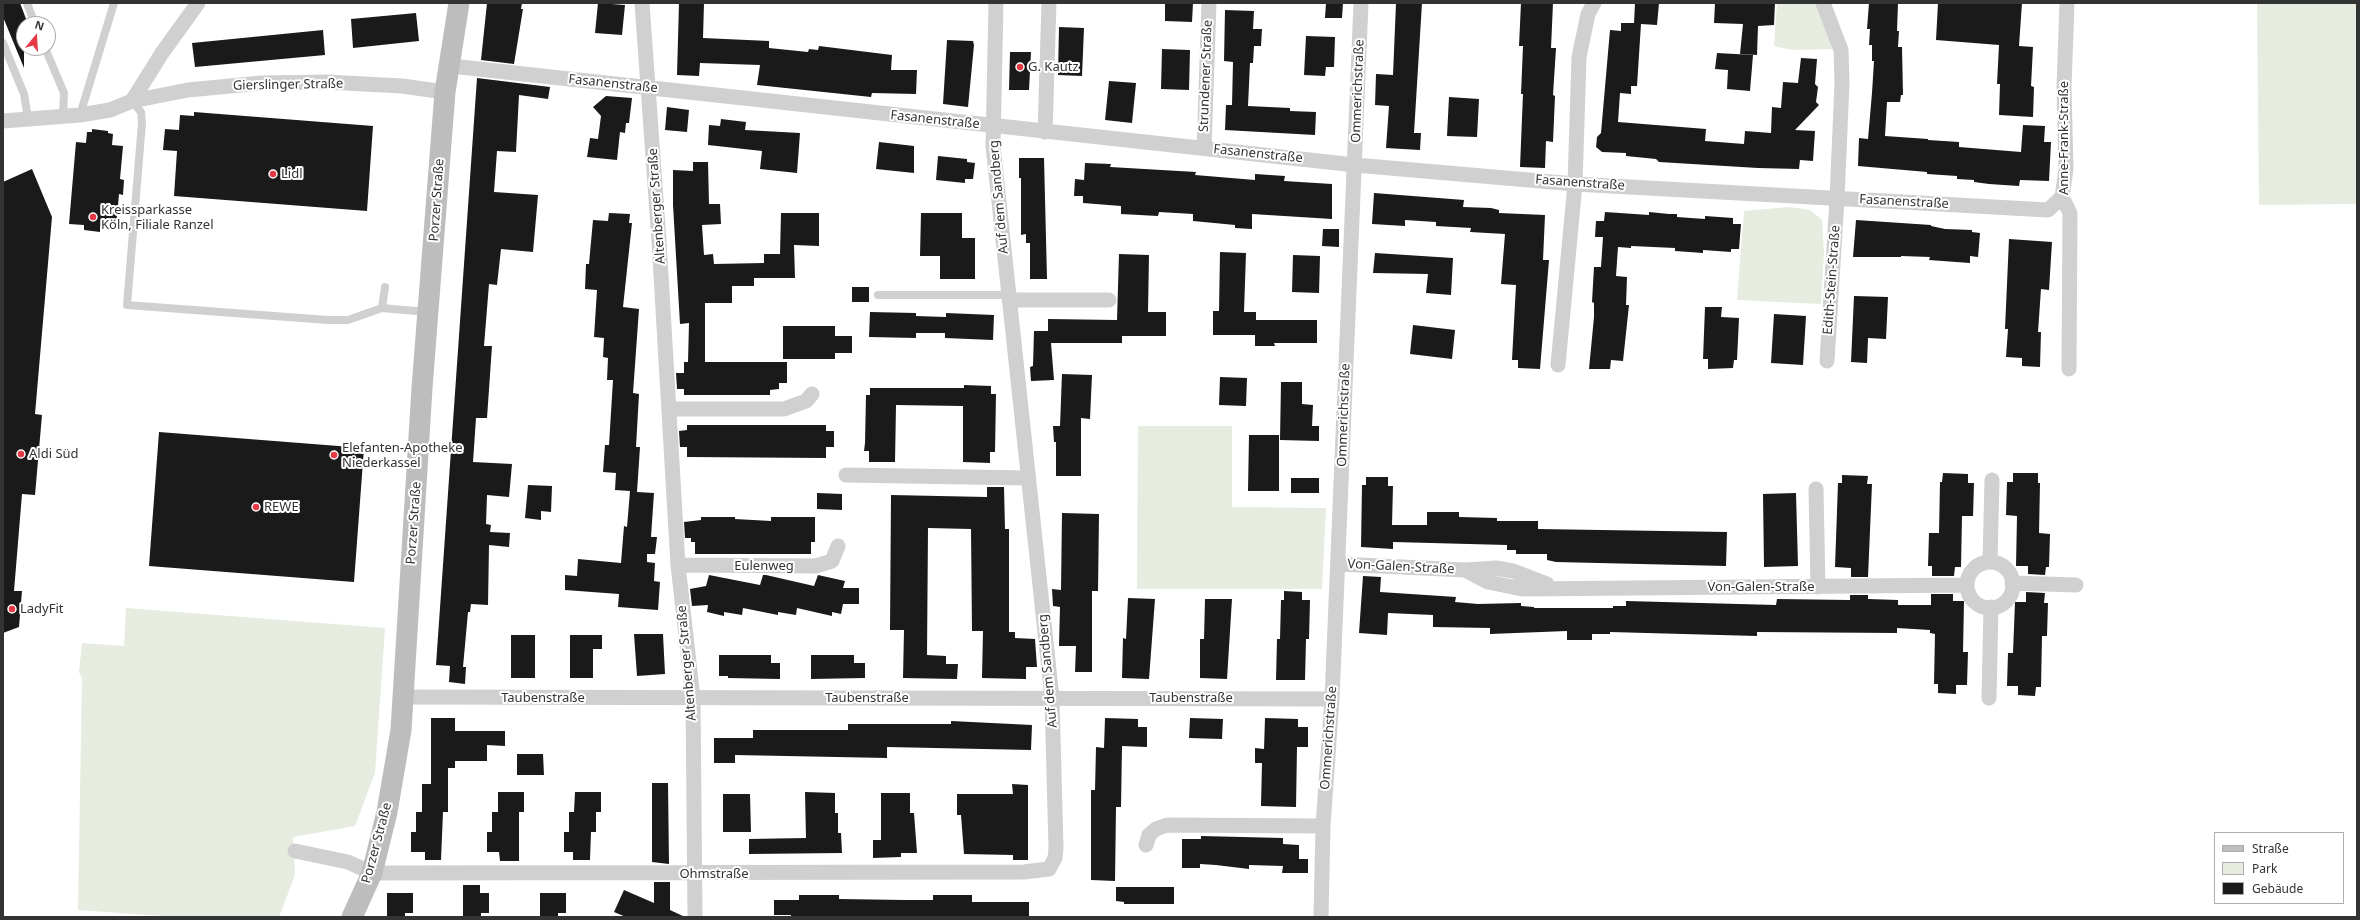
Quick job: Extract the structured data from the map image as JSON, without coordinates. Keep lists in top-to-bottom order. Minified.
{"streets":{"main road":["Porzer Straße"],"street":["Strundener Straße","Fasanenstraße","Gierslinger Straße","Ommerichstraße","Anne-Frank-Straße","Auf dem Sandberg","Altenberger Straße","Edith-Stein-Straße","Eulenweg","Von-Galen-Straße","Taubenstraße","Ohmstraße"]},"crossings":[["Strundener Straße","Fasanenstraße"],["Fasanenstraße","Ommerichstraße"],["Fasanenstraße","Anne-Frank-Straße"],["Fasanenstraße","Auf dem Sandberg"],["Fasanenstraße","Porzer Straße"],["Fasanenstraße","Altenberger Straße"],["Fasanenstraße","Edith-Stein-Straße"],["Gierslinger Straße","Porzer Straße"],["Ommerichstraße","Von-Galen-Straße"],["Ommerichstraße","Taubenstraße"],["Auf dem Sandberg","Taubenstraße"],["Auf dem Sandberg","Ohmstraße"],["Porzer Straße","Taubenstraße"],["Porzer Straße","Ohmstraße"],["Altenberger Straße","Eulenweg"],["Altenberger Straße","Taubenstraße"],["Altenberger Straße","Ohmstraße"]],"places":["G. Kautz","Lidl","Kreissparkasse Köln, Filiale Ranzel","Aldi Süd","Elefanten-Apotheke Niederkassel","REWE","LadyFit"],"legend":["Straße","Park","Gebäude"],"north":"top"}
